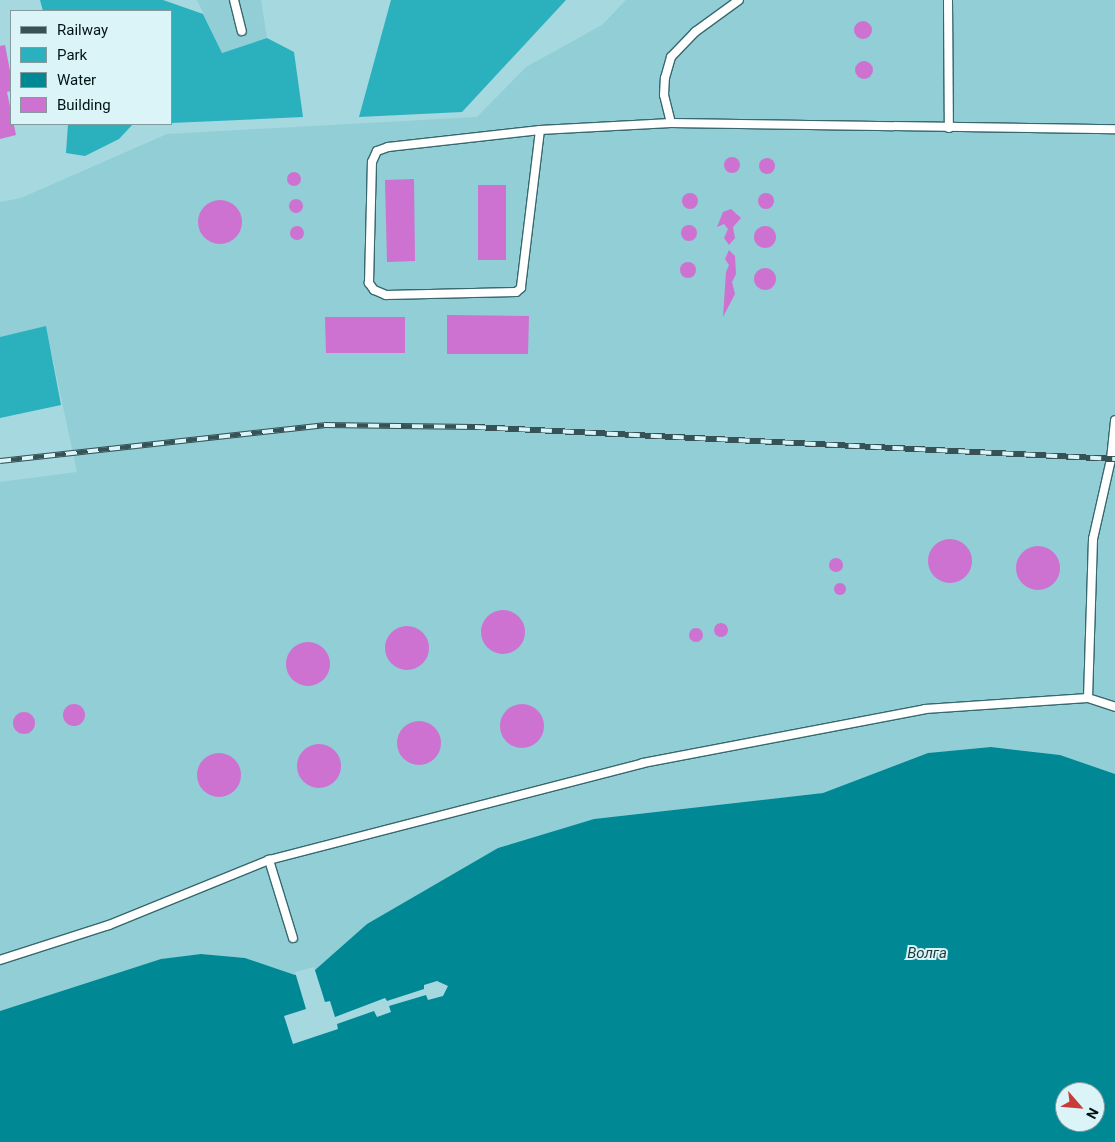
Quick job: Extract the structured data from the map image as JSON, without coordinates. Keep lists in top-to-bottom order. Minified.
{"water":["Волга"],"legend":["Railway","Park","Water","Building"],"north":"bottom right"}
